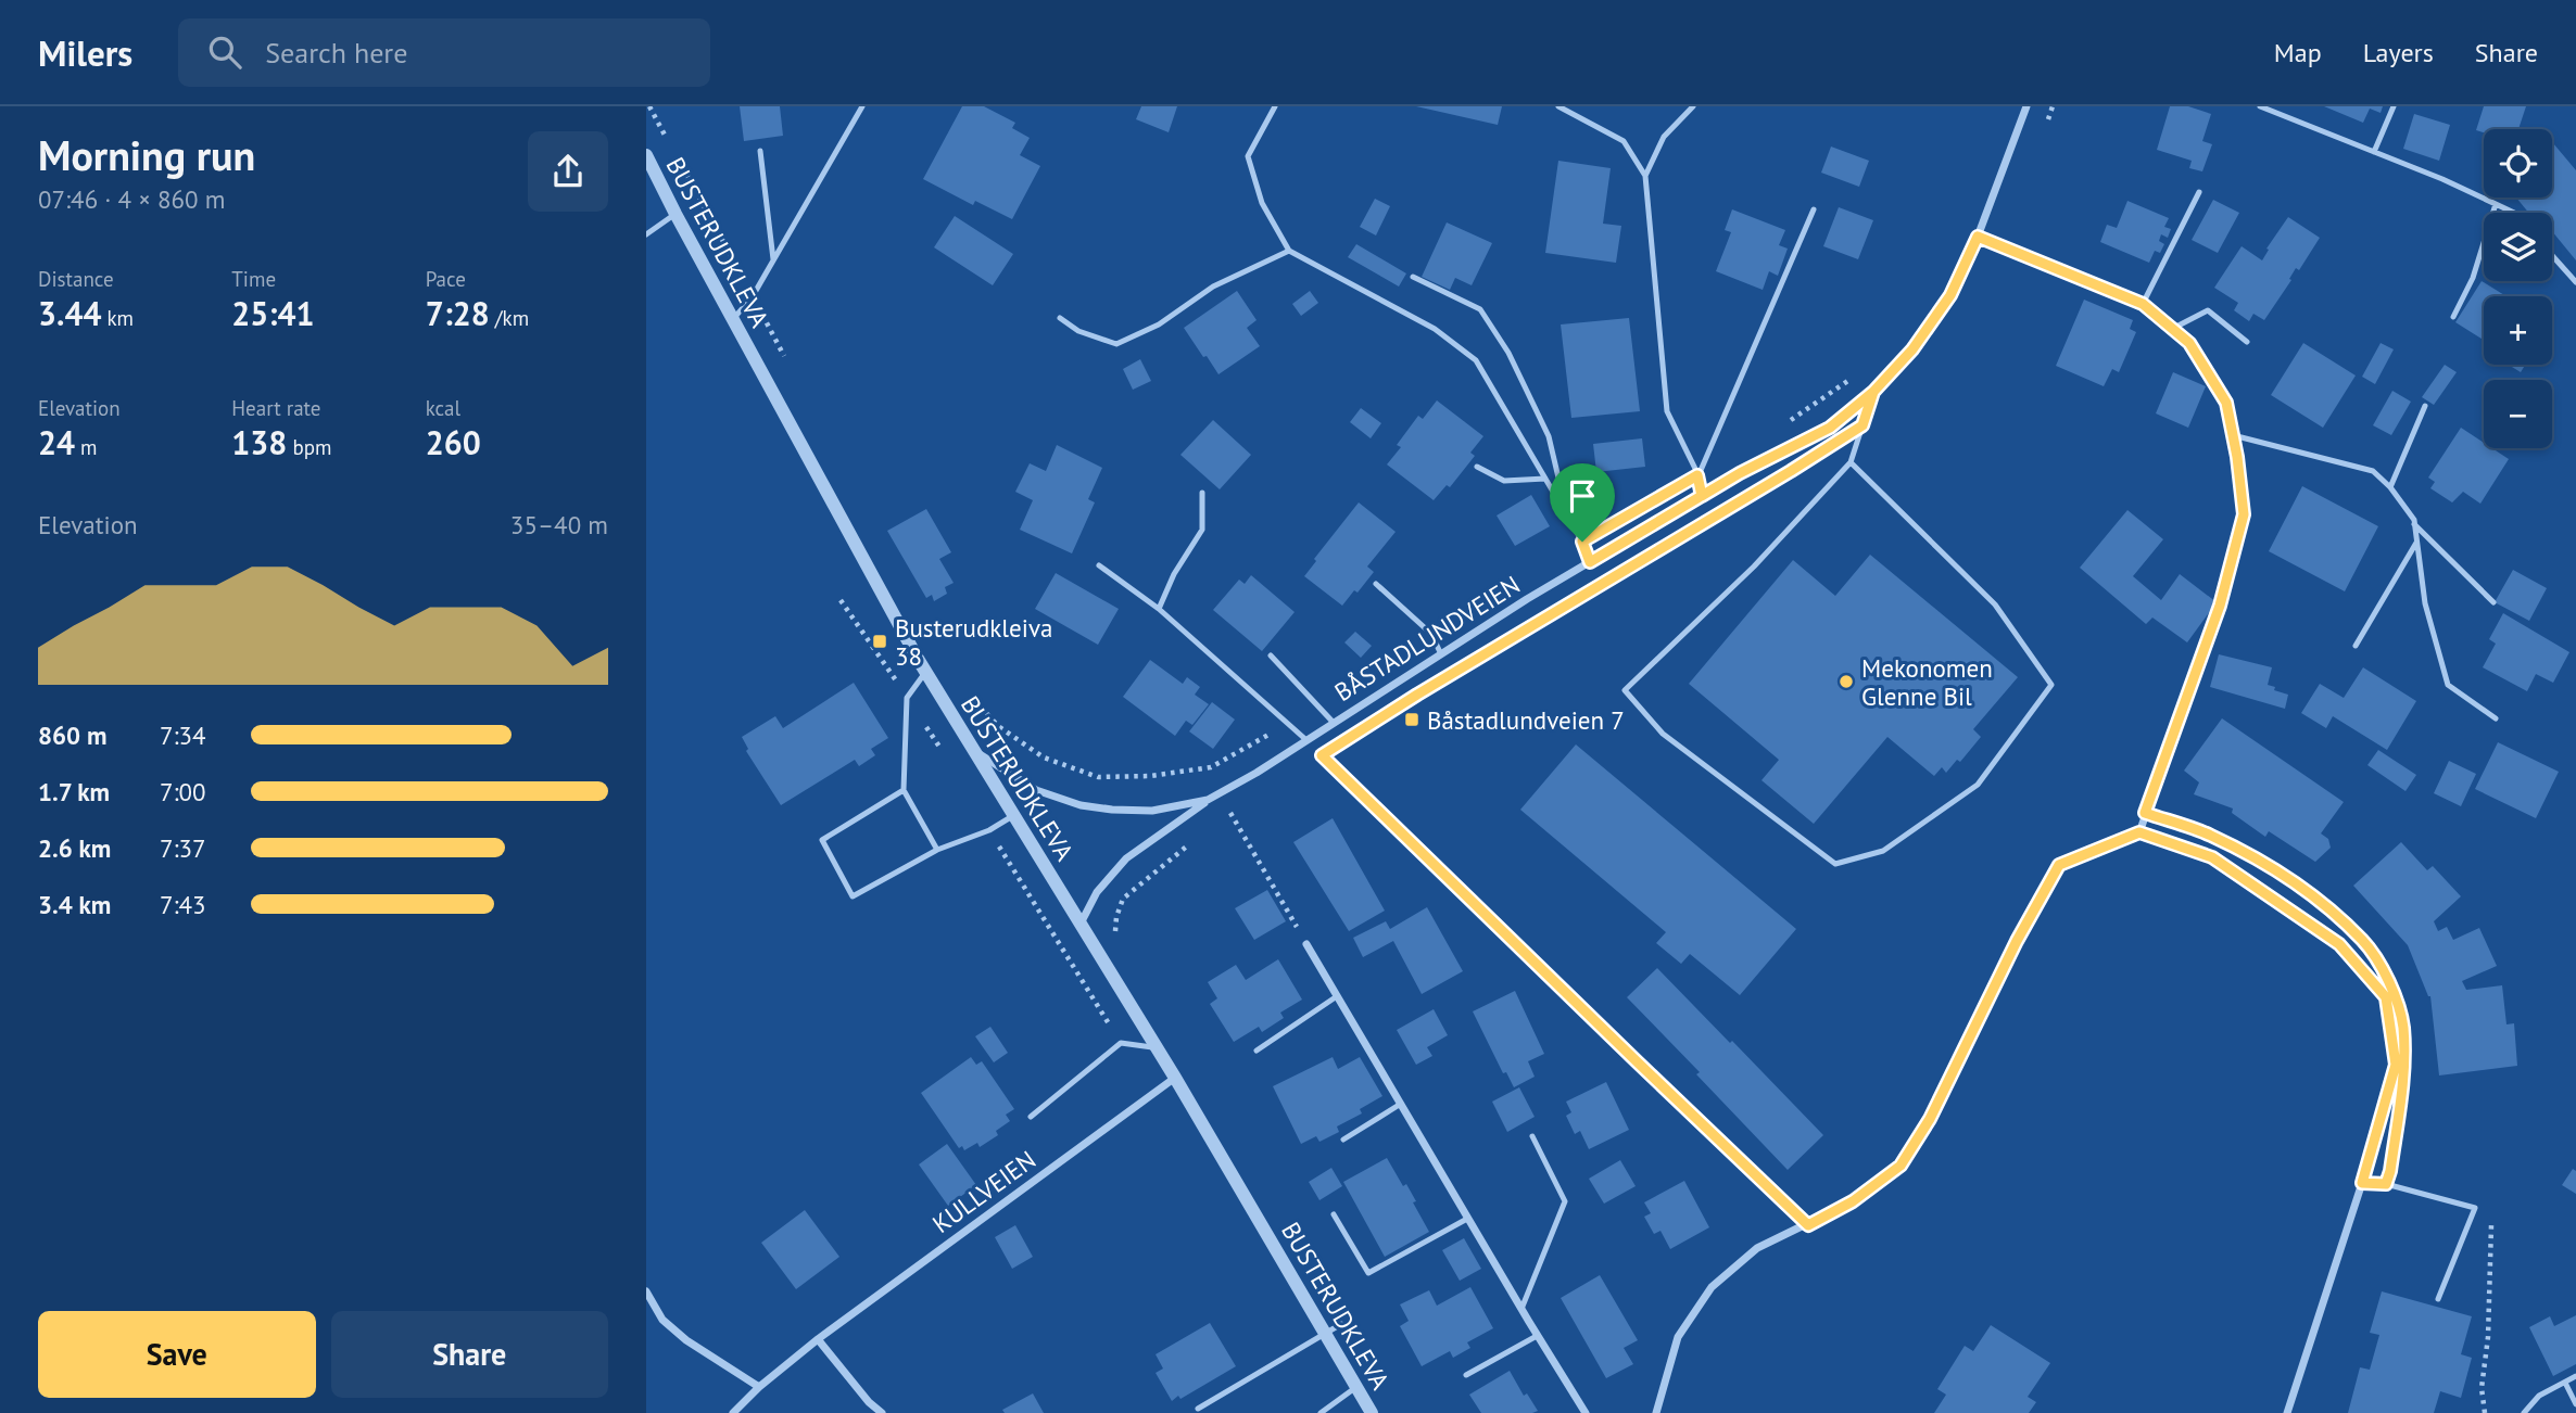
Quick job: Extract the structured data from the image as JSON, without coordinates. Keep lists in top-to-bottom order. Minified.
{"streets":{"street":["BUSTERUDKLEVA","BÅSTADLUNDVEIEN","KULLVEIEN"]},"crossings":[["BUSTERUDKLEVA","BÅSTADLUNDVEIEN"],["BUSTERUDKLEVA","KULLVEIEN"]],"places":{"transit":["Busterudkleiva 38","Båstadlundveien 7"],"other":["Mekonomen Glenne Bil"]},"page":{"header":"Milers","search":"Search here","nav":["Map","Layers","Share"],"heading":["Morning run","07:46 · 4 × 860 m"],"map_buttons":["+","−"],"stats":[["Distance","3.44 km"],["Time","25:41"],["Pace","7:28 /km"],["Elevation","24 m"],["Heart rate","138 bpm"],["kcal","260"]],"chart":["Elevation","35–40 m"],"list":[{"name":"860 m","note":"7:34"},{"name":"1.7 km","note":"7:00"},{"name":"2.6 km","note":"7:37"},{"name":"3.4 km","note":"7:43"}],"buttons":["Save","Share"]}}
